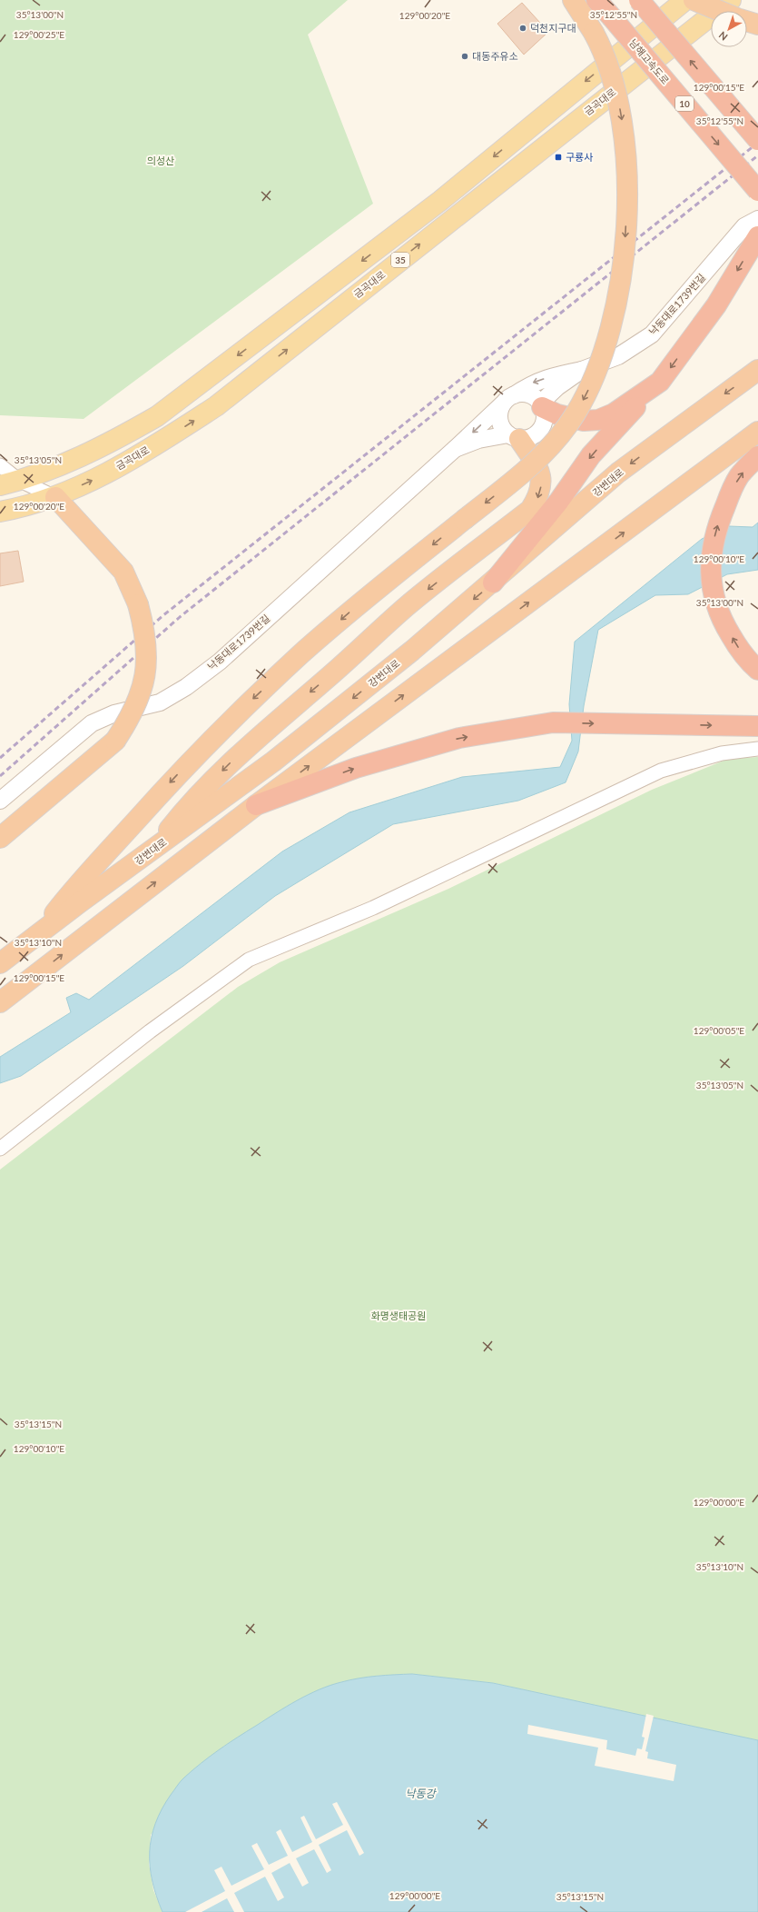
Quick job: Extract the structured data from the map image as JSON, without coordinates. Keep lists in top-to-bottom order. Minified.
{"streets":{"highway":["남해고속도로","10","강변대로"],"main road":["금곡대로","35"],"street":["낙동대로1739번길"]},"water":["낙동강"],"parks":["의성산","화명생태공원"],"places":{"other":["덕천지구대","대동주유소"],"transit":["구룡사"]},"north":"bottom left","coordinates":["35°13'00\"N","35°12'55\"N","129°00'20\"E","129°00'25\"E","129°00'15\"E","35°13'05\"N","129°00'10\"E","35°13'10\"N","129°00'05\"E","35°13'15\"N","129°00'00\"E"]}
